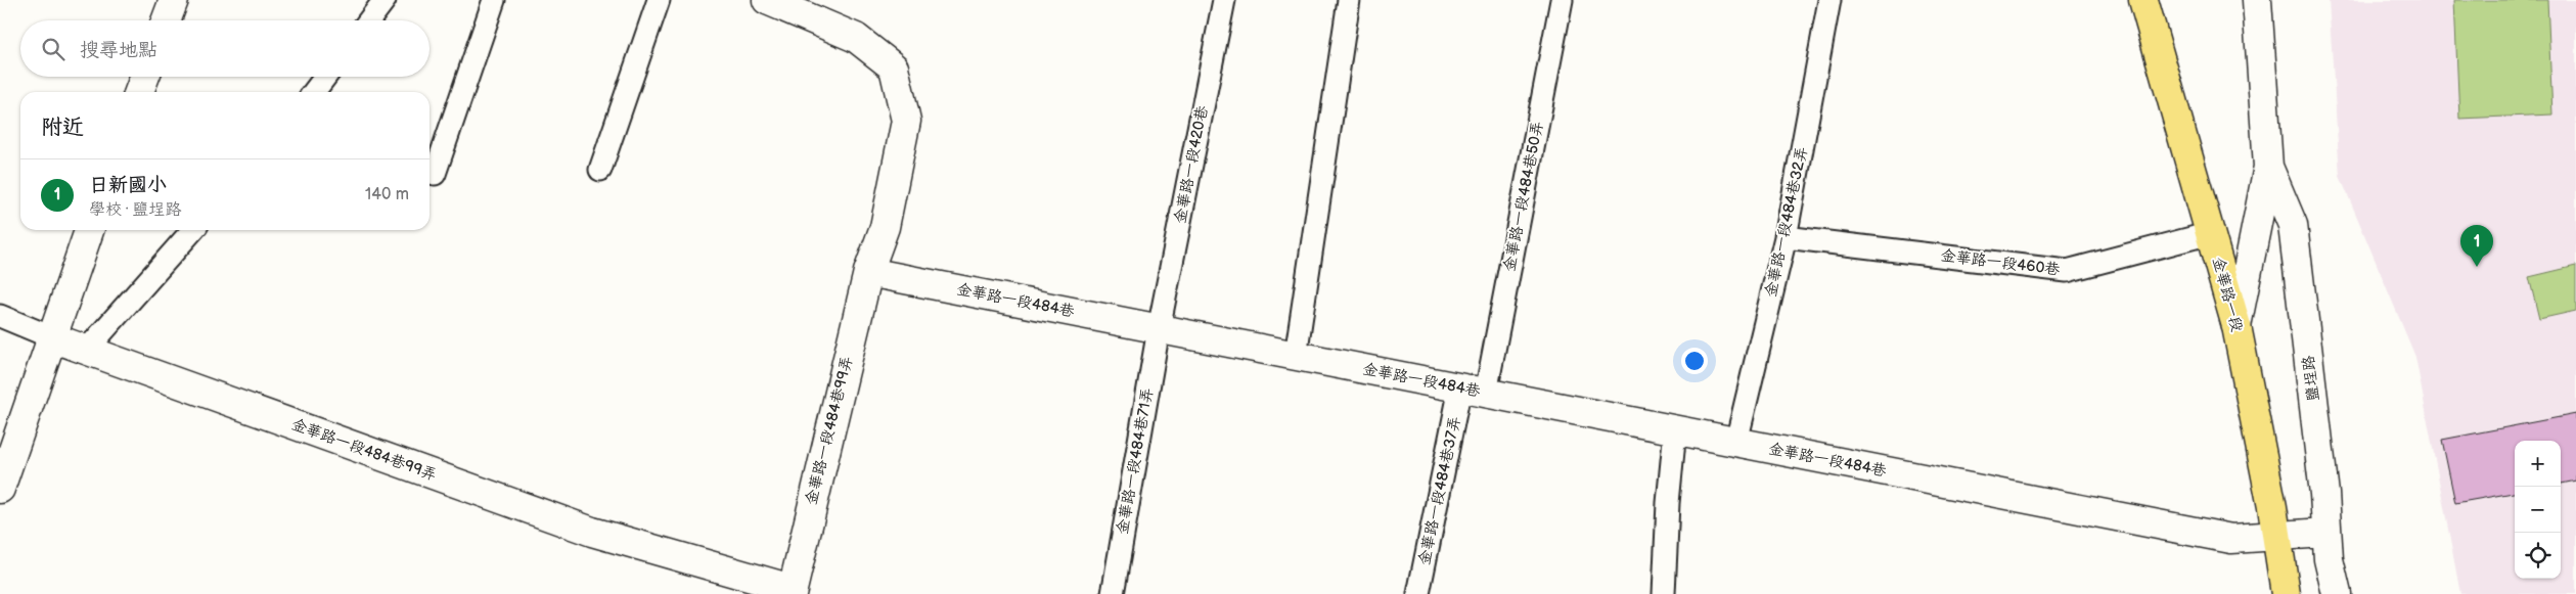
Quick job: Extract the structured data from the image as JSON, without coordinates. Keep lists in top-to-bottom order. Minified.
{"streets":{"main road":["金華路一段"],"street":["金華路一段484巷","鹽埕路","金華路一段484巷99弄"],"lane":["金華路一段420巷","金華路一段484巷50弄","金華路一段484巷32弄","金華路一段460巷","金華路一段484巷71弄","金華路一段484巷37弄"]},"crossings":[["金華路一段420巷","金華路一段484巷"],["金華路一段420巷","金華路一段484巷71弄"],["金華路一段484巷50弄","金華路一段484巷"],["金華路一段484巷50弄","金華路一段484巷37弄"],["金華路一段484巷32弄","金華路一段460巷"],["金華路一段484巷32弄","金華路一段484巷"],["金華路一段460巷","金華路一段"],["金華路一段","金華路一段484巷"],["金華路一段","鹽埕路"],["金華路一段484巷","鹽埕路"],["金華路一段484巷","金華路一段484巷99弄"],["金華路一段484巷","金華路一段484巷71弄"],["金華路一段484巷","金華路一段484巷37弄"]],"page":{"search":"搜尋地點","heading":"附近","list":[{"mark":"1","name":"日新國小","note":"學校 · 鹽埕路","value":"140 m"}],"pins":"1","map_buttons":["+","−"]}}
